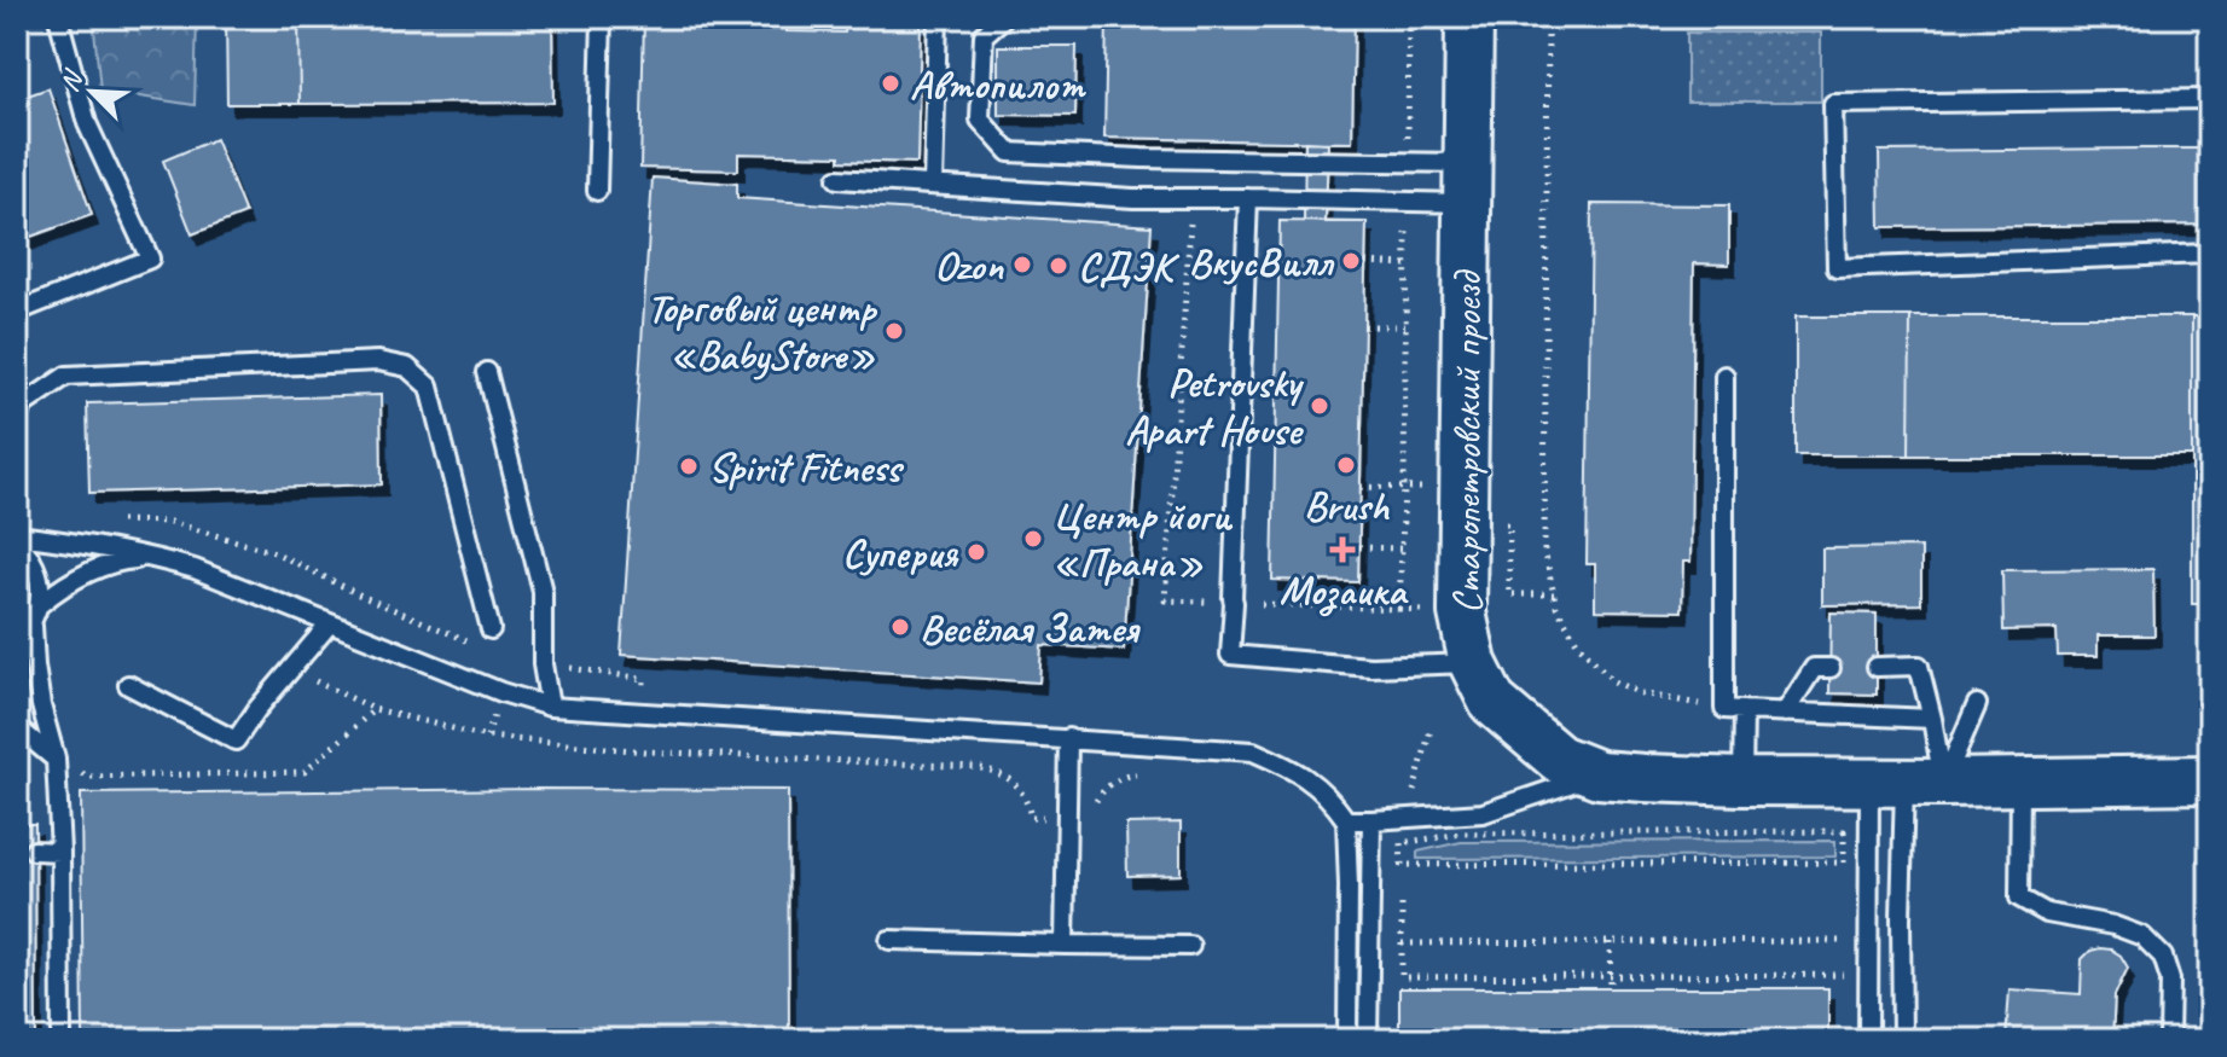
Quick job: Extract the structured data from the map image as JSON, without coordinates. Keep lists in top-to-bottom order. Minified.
{"streets":{"street":["Старопетровский проезд"]},"places":{"other":["Автопилот","ВкусВилл","Ozon","СДЭК","Торговый центр «BabyStore»","Petrovsky Apart House","Brush","Spirit Fitness","Центр йоги «Прана»","Суперия","Весёлая Затея"],"health":["Мозаика"]},"north":"top left"}
